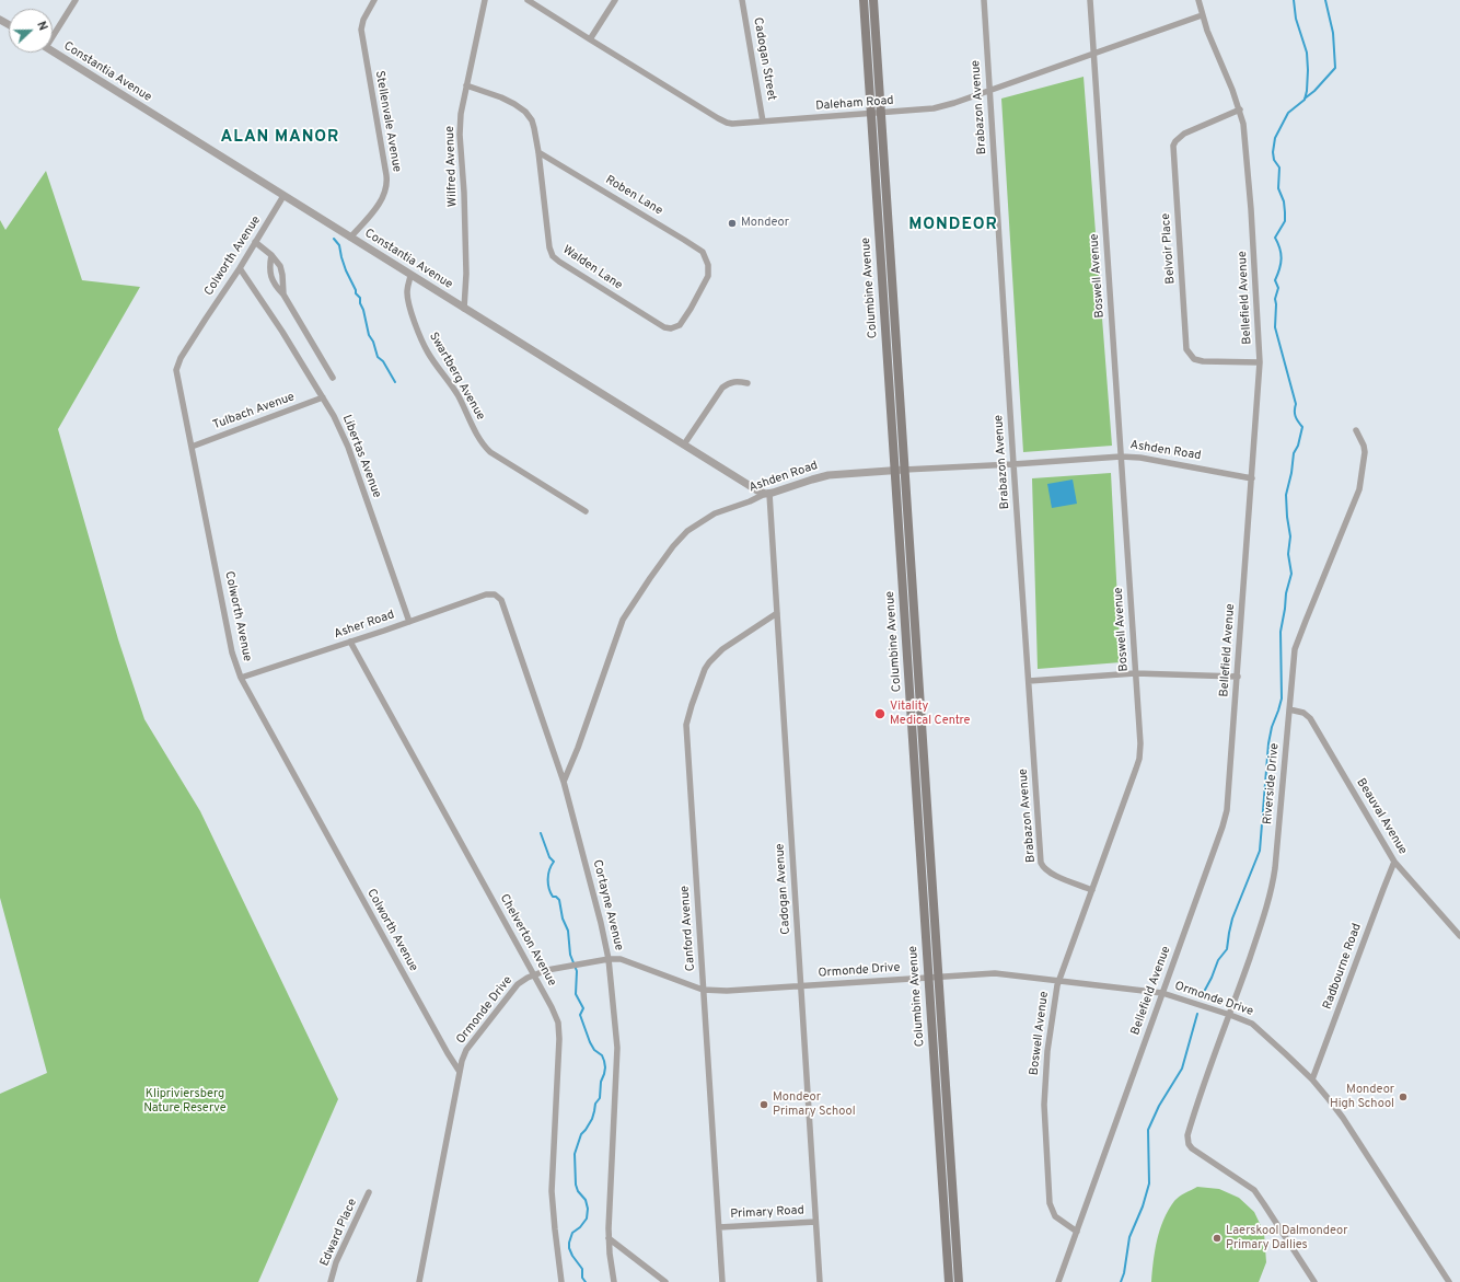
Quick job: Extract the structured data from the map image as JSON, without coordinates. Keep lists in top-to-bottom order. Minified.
{"streets":{"main road":["Columbine Avenue"],"street":["Cadogan Street","Constantia Avenue","Daleham Road","Brabazon Avenue","Stellenvale Avenue","Wilfred Avenue","Roben Lane","Belvoir Place","Colworth Avenue","Walden Lane","Boswell Avenue","Bellefield Avenue","Swartberg Avenue","Tulbach Avenue","Ashden Road","Libertas Avenue","Asher Road","Riverside Drive","Beauval Avenue","Cadogan Avenue","Cortayne Avenue","Canford Avenue","Chelverton Avenue","Radbourne Road","Ormonde Drive","Primary Road","Edward Place"]},"crossings":[["Cadogan Street","Daleham Road"],["Constantia Avenue","Stellenvale Avenue"],["Constantia Avenue","Wilfred Avenue"],["Constantia Avenue","Colworth Avenue"],["Constantia Avenue","Swartberg Avenue"],["Constantia Avenue","Ashden Road"],["Constantia Avenue","Cadogan Avenue"],["Daleham Road","Brabazon Avenue"],["Daleham Road","Boswell Avenue"],["Daleham Road","Columbine Avenue"],["Daleham Road","Bellefield Avenue"],["Brabazon Avenue","Boswell Avenue"],["Brabazon Avenue","Ashden Road"],["Wilfred Avenue","Walden Lane"],["Roben Lane","Walden Lane"],["Belvoir Place","Bellefield Avenue"],["Colworth Avenue","Tulbach Avenue"],["Colworth Avenue","Libertas Avenue"],["Colworth Avenue","Asher Road"],["Colworth Avenue","Ormonde Drive"],["Boswell Avenue","Bellefield Avenue"],["Boswell Avenue","Ashden Road"],["Boswell Avenue","Ormonde Drive"],["Columbine Avenue","Ashden Road"],["Columbine Avenue","Ormonde Drive"],["Bellefield Avenue","Ashden Road"],["Bellefield Avenue","Ormonde Drive"],["Tulbach Avenue","Libertas Avenue"],["Ashden Road","Cadogan Avenue"],["Ashden Road","Cortayne Avenue"],["Libertas Avenue","Asher Road"],["Asher Road","Cortayne Avenue"],["Asher Road","Chelverton Avenue"],["Riverside Drive","Beauval Avenue"],["Riverside Drive","Ormonde Drive"],["Beauval Avenue","Radbourne Road"],["Cadogan Avenue","Canford Avenue"],["Cadogan Avenue","Ormonde Drive"],["Cadogan Avenue","Primary Road"],["Cortayne Avenue","Ormonde Drive"],["Canford Avenue","Ormonde Drive"],["Canford Avenue","Primary Road"],["Chelverton Avenue","Ormonde Drive"],["Radbourne Road","Ormonde Drive"]],"districts":["ALAN MANOR","MONDEOR"],"parks":["Klipriviersberg Nature Reserve"],"places":["Mondeor","Vitality Medical Centre","Mondeor High School","Mondeor Primary School","Laerskool Dalmondeor Primary Dallies"],"north":"right"}
